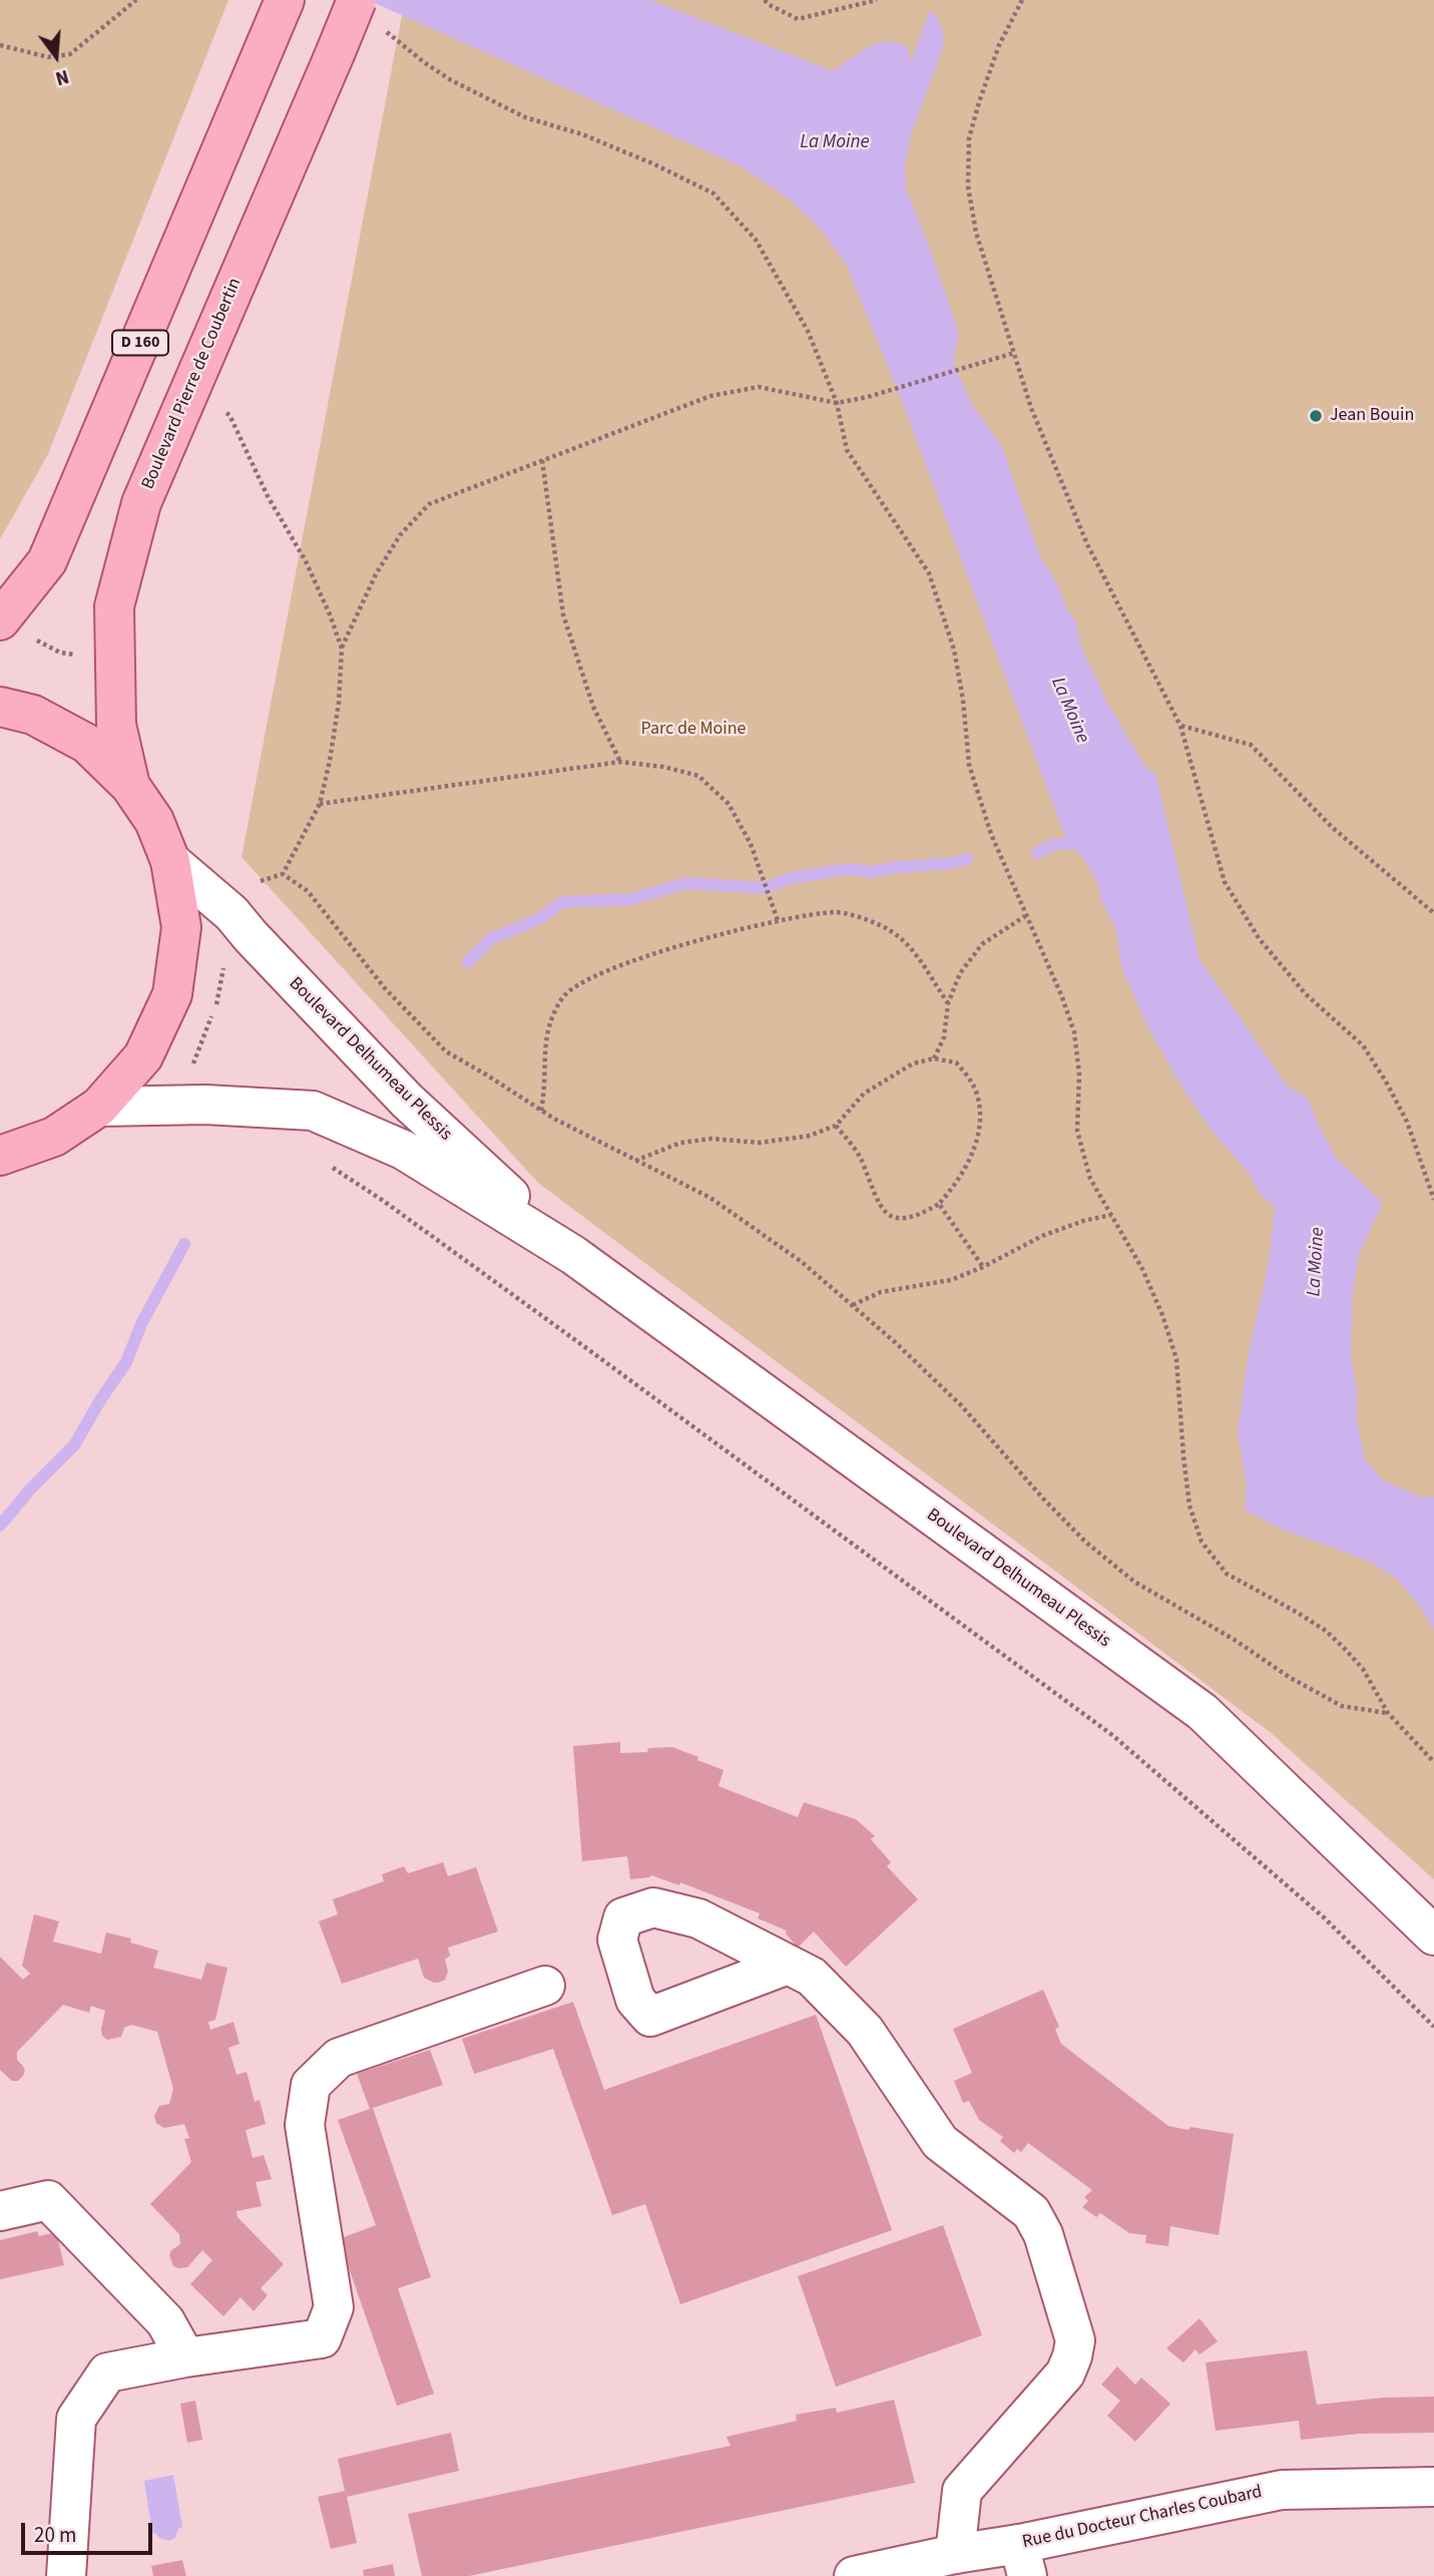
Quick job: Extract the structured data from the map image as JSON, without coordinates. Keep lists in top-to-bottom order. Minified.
{"streets":{"main road":["D 160","Boulevard Pierre de Coubertin"],"street":["Boulevard Delhumeau Plessis","Rue du Docteur Charles Coubard"]},"water":["La Moine"],"parks":["Parc de Moine"],"places":["Jean Bouin"],"scale_bar":"20 m","north":"bottom"}
